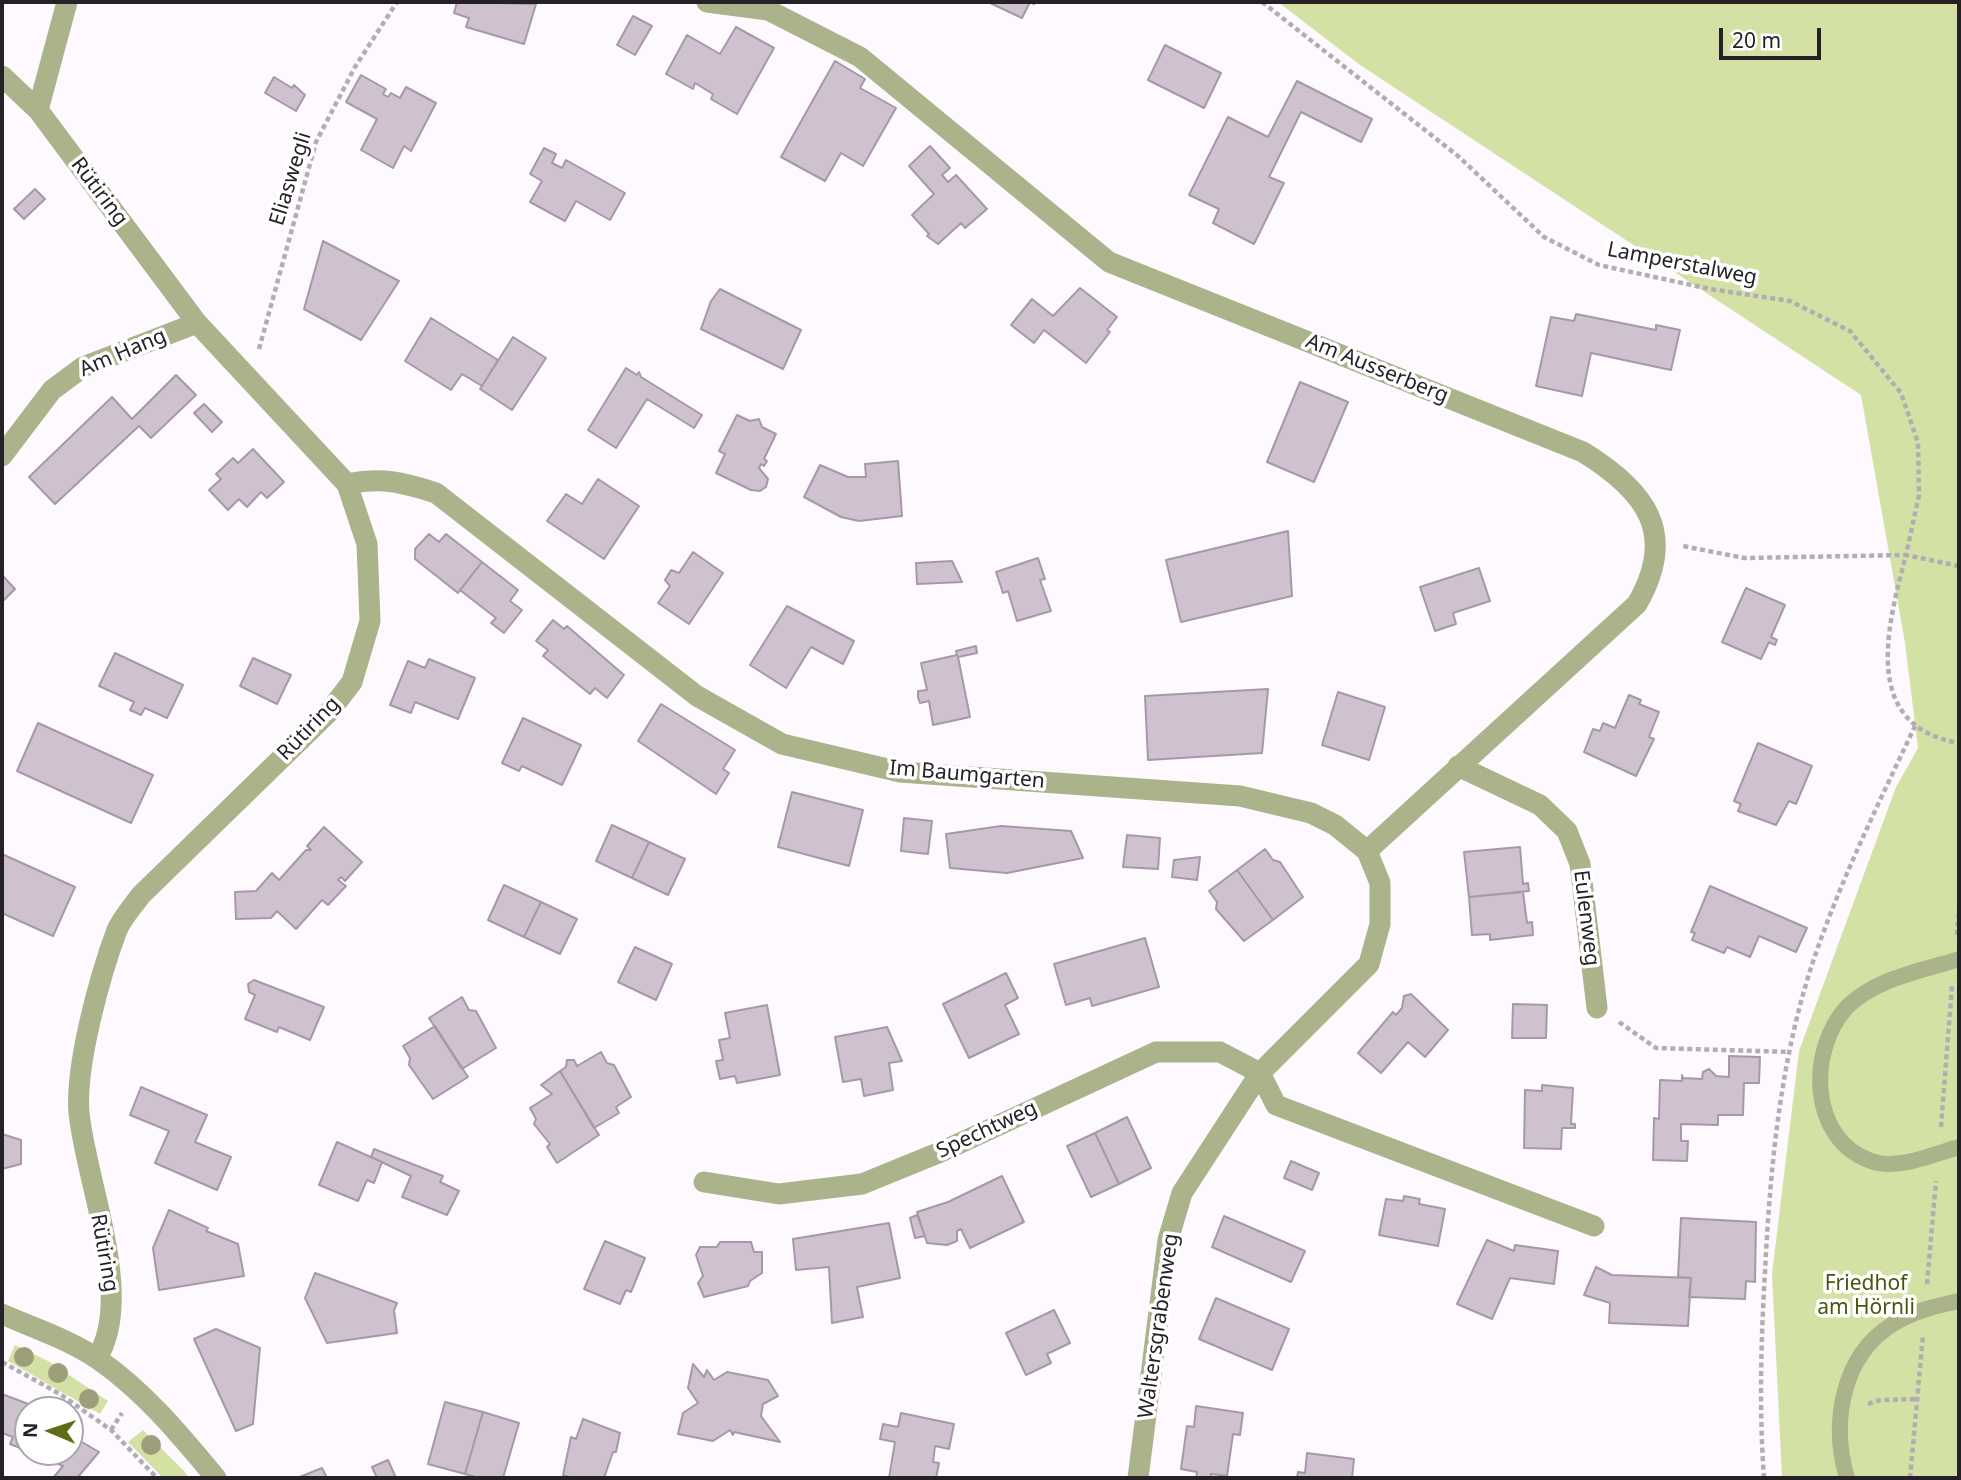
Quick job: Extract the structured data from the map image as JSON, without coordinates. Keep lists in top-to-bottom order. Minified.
{"streets":{"street":["Rütiring","Am Hang","Am Ausserberg","Im Baumgarten","Eulenweg","Spechtweg","Waltersgrabenweg"],"path":["Eliaswegli","Lamperstalweg"]},"crossings":[["Eliaswegli","Rütiring"],["Rütiring","Am Hang"],["Rütiring","Im Baumgarten"],["Am Ausserberg","Im Baumgarten"],["Am Ausserberg","Eulenweg"],["Am Ausserberg","Waltersgrabenweg"],["Im Baumgarten","Waltersgrabenweg"],["Spechtweg","Waltersgrabenweg"]],"parks":["Friedhof am Hörnli"],"scale_bar":"20 m","north":"left"}
